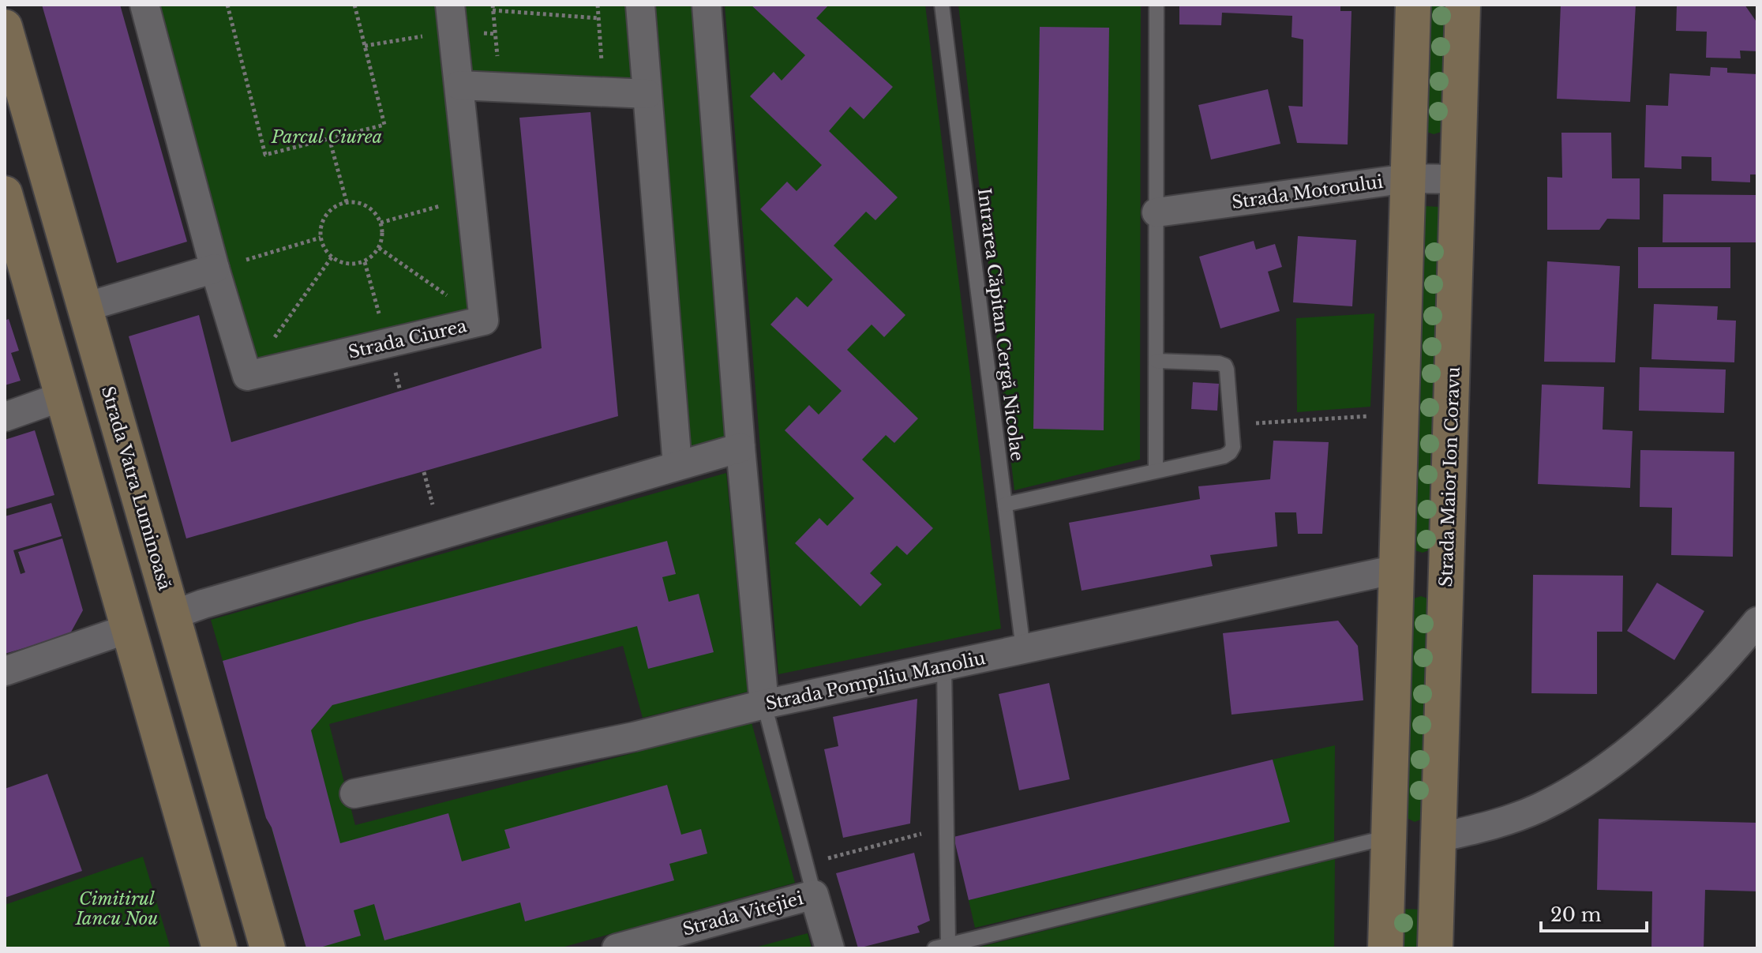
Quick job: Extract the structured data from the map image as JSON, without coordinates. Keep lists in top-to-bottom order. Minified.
{"streets":{"street":["Strada Motorului","Strada Ciurea","Strada Maior Ion Coravu","Strada Vatra Luminoasă","Strada Pompiliu Manoliu","Strada Vitejiei"],"lane":["Intrarea Căpitan Cergă Nicolae"]},"crossings":[["Strada Motorului","Strada Maior Ion Coravu"],["Intrarea Căpitan Cergă Nicolae","Strada Pompiliu Manoliu"]],"parks":["Parcul Ciurea","Cimitirul Iancu Nou"],"scale_bar":"20 m"}
